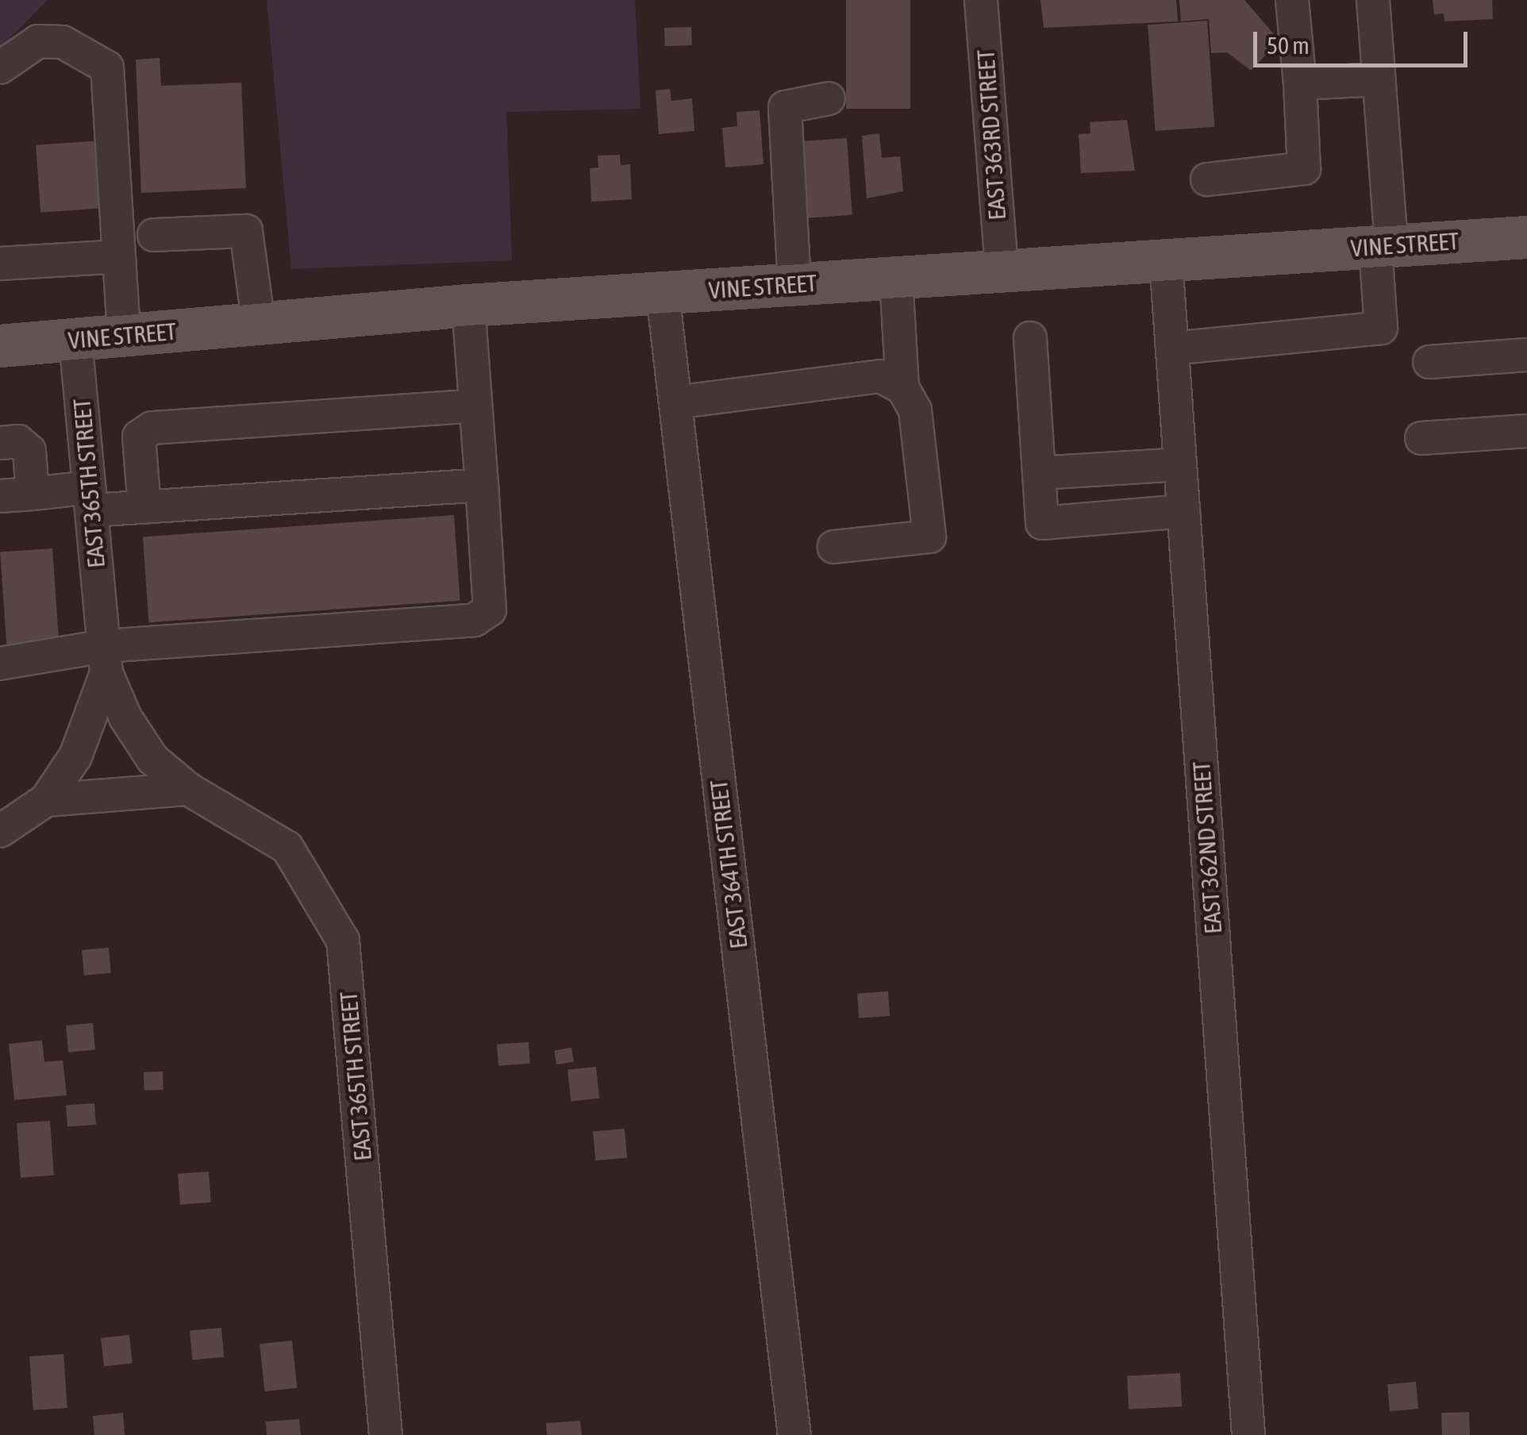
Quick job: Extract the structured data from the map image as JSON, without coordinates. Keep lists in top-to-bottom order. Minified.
{"streets":{"main road":["VINE STREET"],"street":["EAST 363RD STREET","EAST 365TH STREET","EAST 362ND STREET","EAST 364TH STREET"]},"crossings":[["EAST 363RD STREET","VINE STREET"],["VINE STREET","EAST 365TH STREET"],["VINE STREET","EAST 362ND STREET"],["VINE STREET","EAST 364TH STREET"]],"scale_bar":"50 m"}
